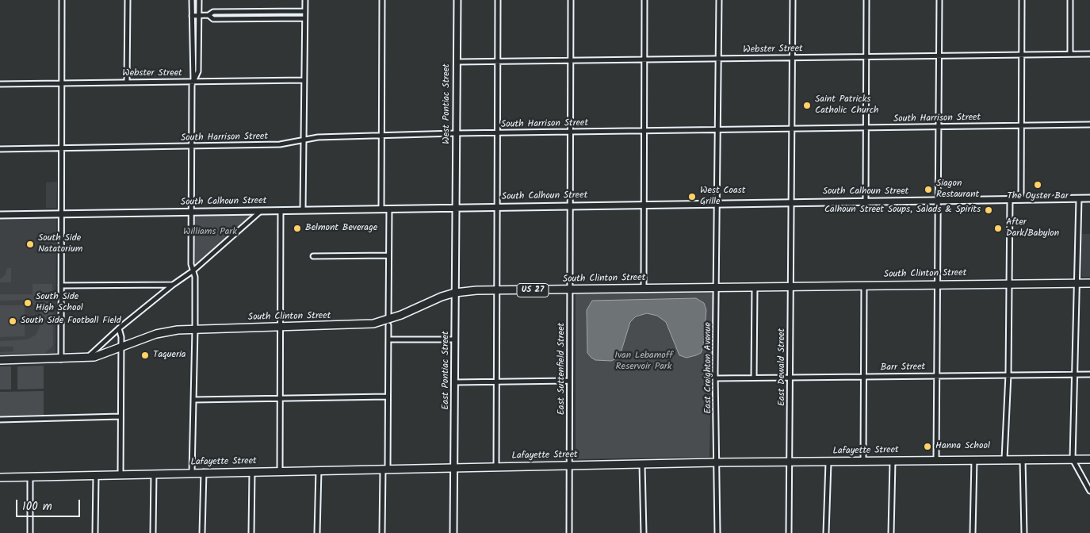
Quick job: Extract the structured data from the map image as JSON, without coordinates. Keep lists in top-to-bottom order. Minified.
{"streets":{"highway":["South Clinton Street","US 27","Lafayette Street"],"street":["Webster Street","West Pontiac Street","South Harrison Street","South Calhoun Street","East Dewald Street","East Creighton Avenue","Barr Street","East Suttenfield Street","East Pontiac Street"]},"crossings":[["Webster Street","West Pontiac Street"],["Webster Street","East Dewald Street"],["Webster Street","East Creighton Avenue"],["Webster Street","East Suttenfield Street"],["West Pontiac Street","South Harrison Street"],["West Pontiac Street","South Calhoun Street"],["West Pontiac Street","East Pontiac Street"],["South Harrison Street","East Dewald Street"],["South Harrison Street","East Creighton Avenue"],["South Harrison Street","East Suttenfield Street"],["South Calhoun Street","East Dewald Street"],["South Calhoun Street","East Creighton Avenue"],["South Calhoun Street","East Suttenfield Street"],["South Calhoun Street","East Pontiac Street"],["South Clinton Street","US 27"],["South Clinton Street","East Dewald Street"],["South Clinton Street","East Creighton Avenue"],["South Clinton Street","East Suttenfield Street"],["South Clinton Street","East Pontiac Street"],["East Dewald Street","Barr Street"],["East Dewald Street","Lafayette Street"],["East Creighton Avenue","Barr Street"],["East Creighton Avenue","Lafayette Street"],["East Suttenfield Street","Lafayette Street"],["East Pontiac Street","Lafayette Street"]],"parks":["Williams Park","Ivan Lebamoff Reservoir Park"],"places":["Saint Patricks Catholic Church","The Oyster Bar","Siagon Restaurant","West Coast Grille","Calhoun Street Soups, Salads & Spirits","Belmont Beverage","After Dark/Babylon","South Side Natatorium","South Side High School","South Side Football Field","Taqueria","Hanna School"],"scale_bar":"100 m"}
